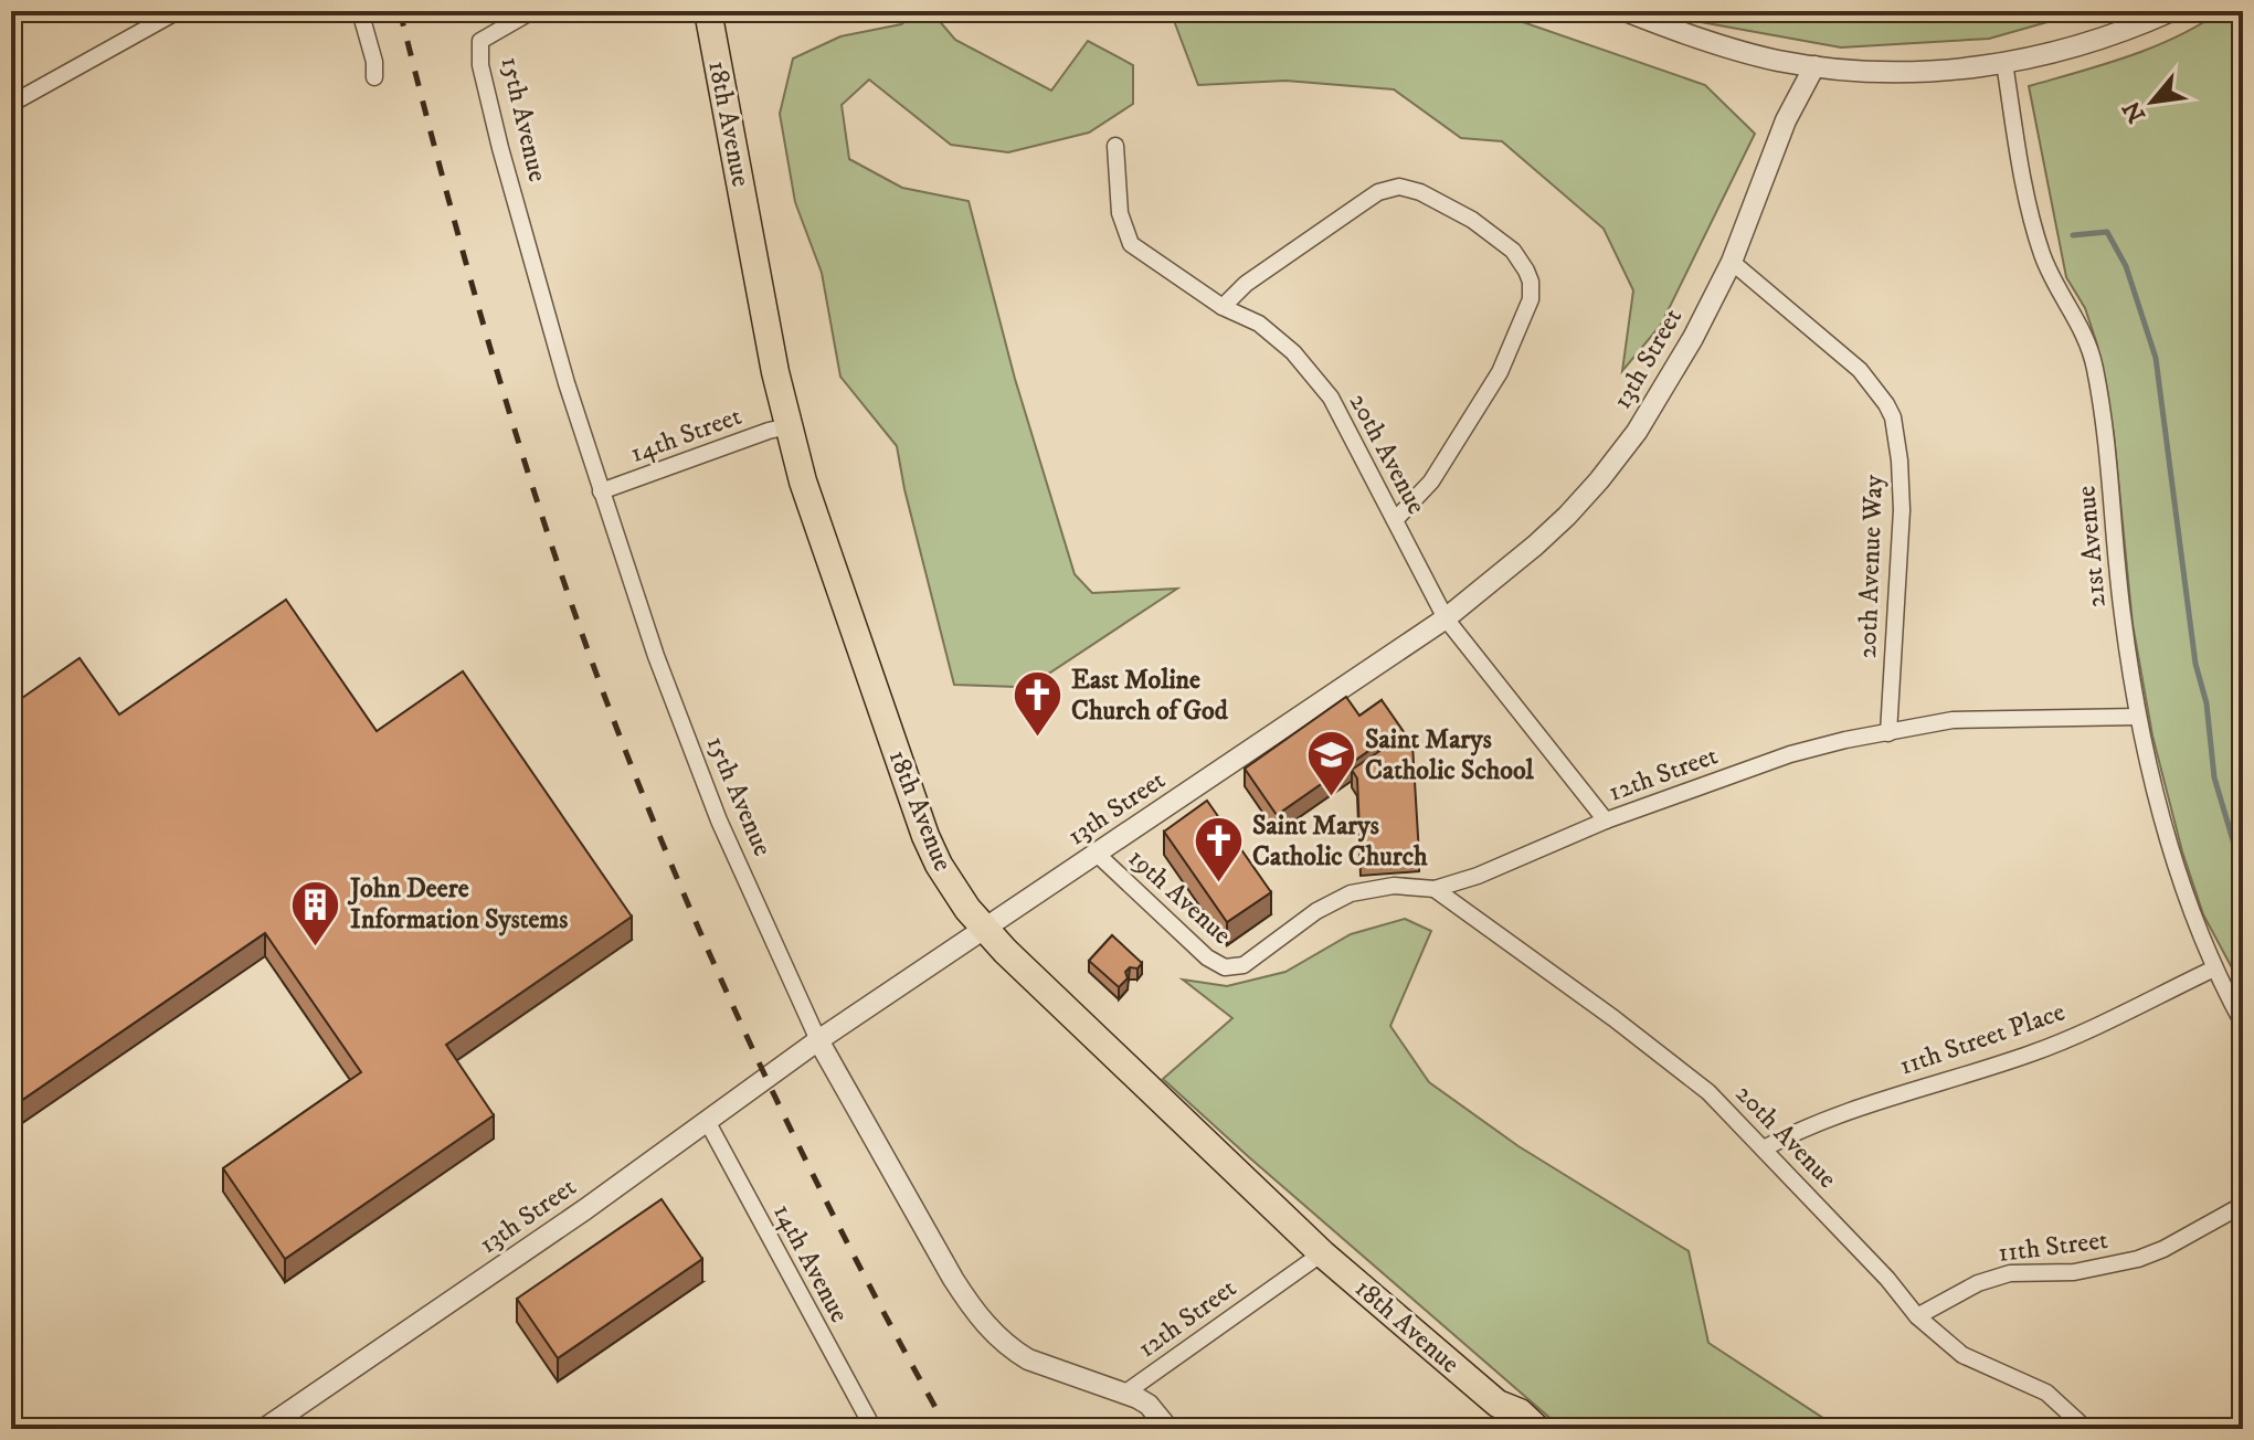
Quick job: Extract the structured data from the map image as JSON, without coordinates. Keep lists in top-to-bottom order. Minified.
{"streets":{"main road":["18th Avenue"],"street":["15th Avenue","13th Street","14th Street","20th Avenue","21st Avenue","20th Avenue Way","12th Street","19th Avenue","11th Street Place","11th Street","14th Avenue"]},"crossings":[["15th Avenue","13th Street"],["15th Avenue","14th Street"],["15th Avenue","12th Street"],["18th Avenue","13th Street"],["18th Avenue","14th Street"],["18th Avenue","12th Street"],["13th Street","20th Avenue"],["13th Street","20th Avenue Way"],["13th Street","19th Avenue"],["13th Street","14th Avenue"],["20th Avenue","12th Street"],["20th Avenue","11th Street Place"],["20th Avenue","11th Street"],["21st Avenue","12th Street"],["21st Avenue","11th Street Place"],["20th Avenue Way","12th Street"],["12th Street","19th Avenue"]],"places":{"church":["East Moline Church of God","Saint Marys Catholic Church"],"school or university":["Saint Marys Catholic School"],"building":["John Deere Information Systems"]},"north":"bottom left"}
